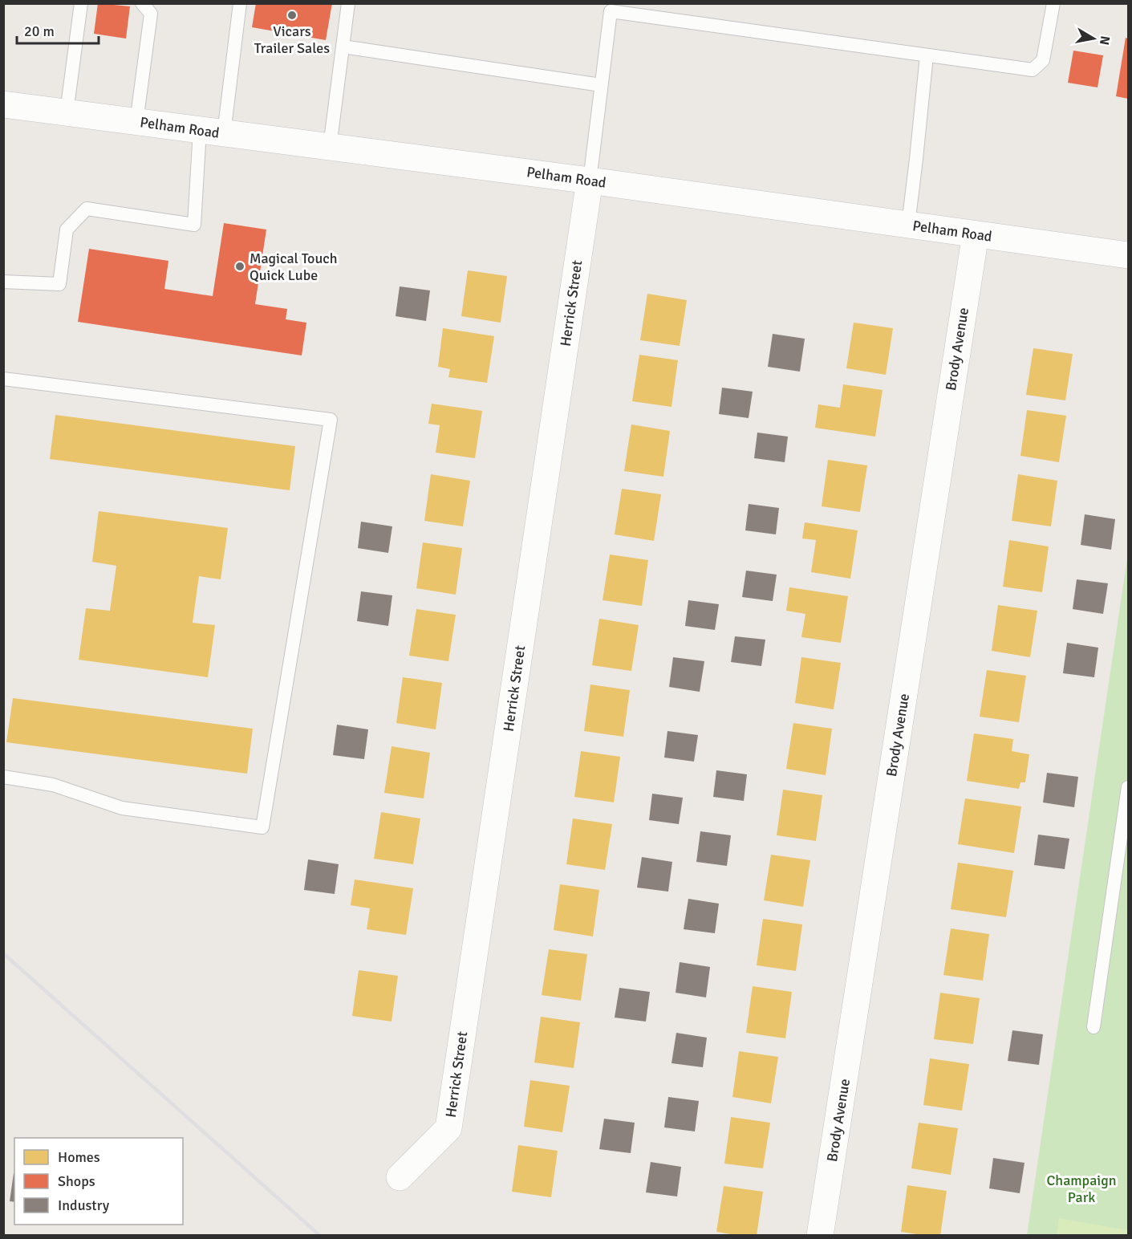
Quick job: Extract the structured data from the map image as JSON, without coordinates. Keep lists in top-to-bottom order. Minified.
{"streets":{"street":["Pelham Road","Herrick Street","Brody Avenue"]},"crossings":[["Pelham Road","Herrick Street"],["Pelham Road","Brody Avenue"]],"parks":["Champaign Park"],"places":["Vicars Trailer Sales","Magical Touch Quick Lube"],"legend":["Homes","Shops","Industry"],"scale_bar":"20 m","north":"right"}
